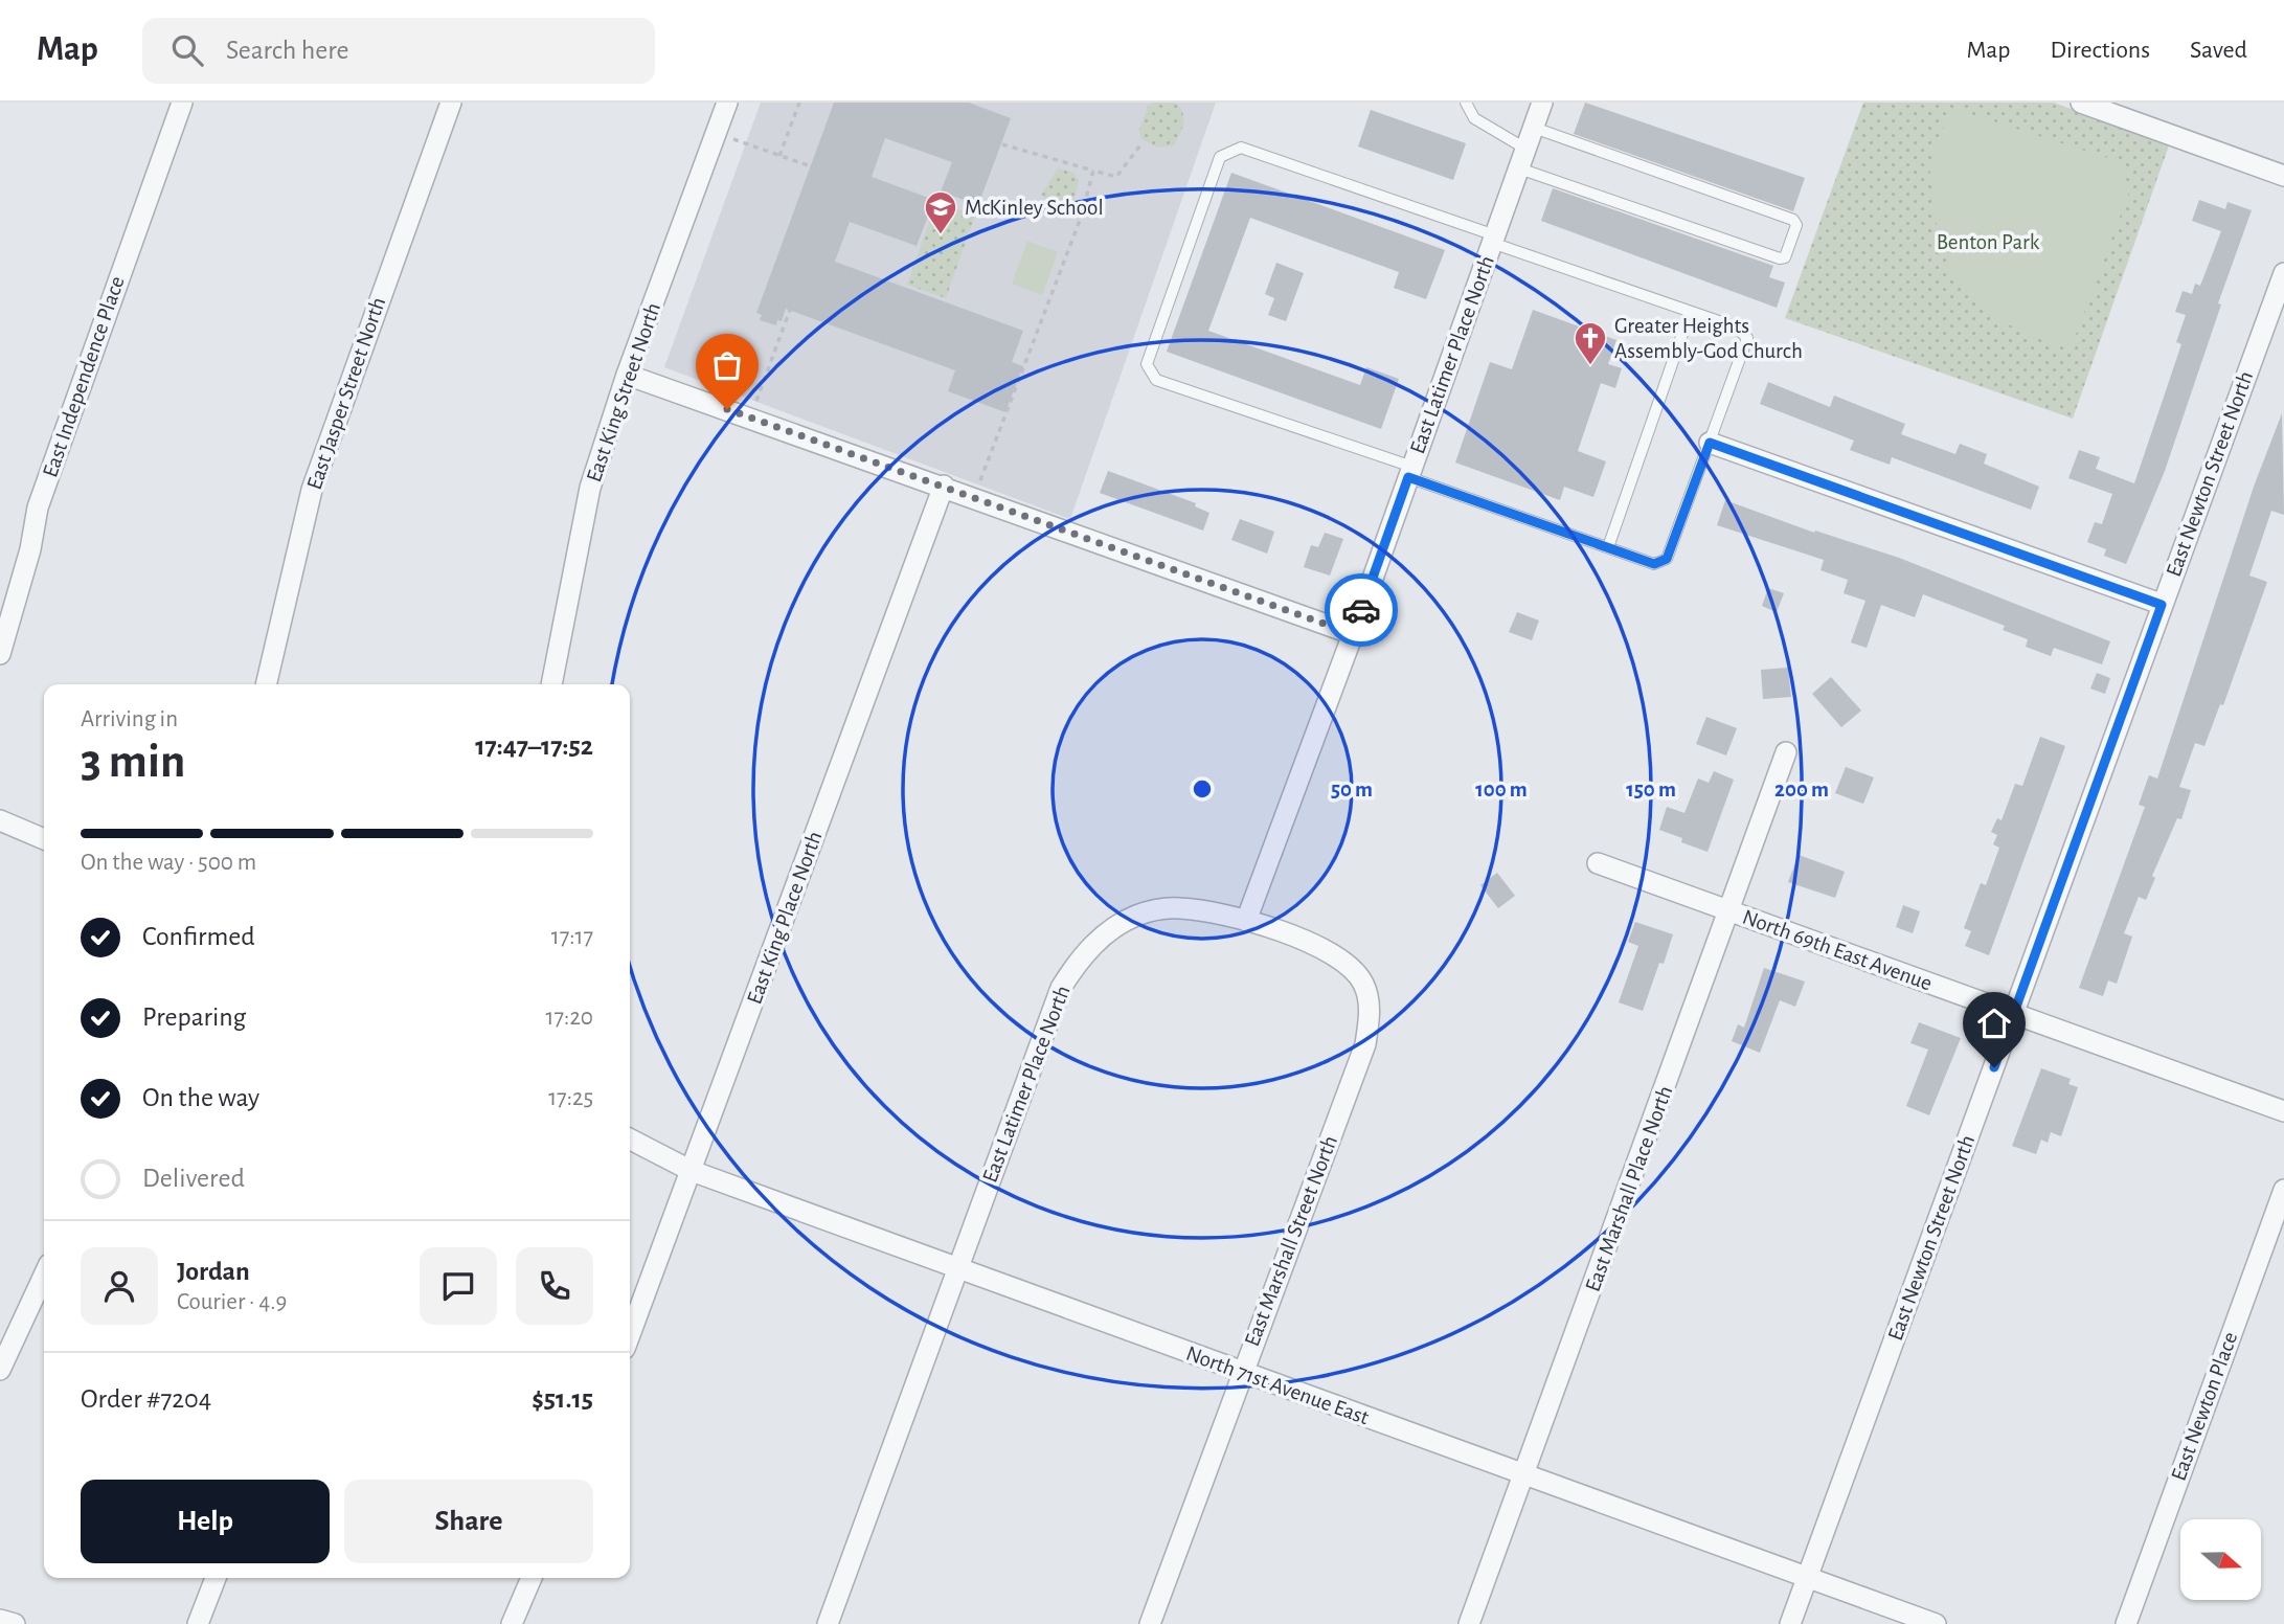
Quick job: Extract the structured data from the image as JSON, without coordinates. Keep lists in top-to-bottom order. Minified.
{"streets":{"street":["East Latimer Place North","East Independence Place","East King Street North","East Jasper Street North","East Newton Street North","East King Place North","North 69th East Avenue","East Marshall Place North","East Marshall Street North","North 71st Avenue East","East Newton Place"]},"crossings":[["East Latimer Place North","East Marshall Street North"],["East Latimer Place North","North 71st Avenue East"],["East Newton Street North","North 69th East Avenue"],["East Newton Street North","North 71st Avenue East"],["East King Place North","North 71st Avenue East"],["North 69th East Avenue","East Marshall Place North"],["East Marshall Place North","North 71st Avenue East"],["East Marshall Street North","North 71st Avenue East"]],"parks":["Benton Park"],"places":{"school or university":["McKinley School"],"church":["Greater Heights Assembly-God Church"]},"north":"right","page":{"header":"Map","search":"Search here","nav":["Map","Directions","Saved"],"heading":["3 min","Arriving in","17:47–17:52"],"panel":["Jordan","Courier · 4.9","Order #7204","$51.15"],"bar":"On the way · 500 m","list":[["Confirmed","17:17"],["Preparing","17:20"],["On the way","17:25"],"Delivered"],"buttons":["Help","Share"]},"rings":["50 m","100 m","150 m","200 m"]}
